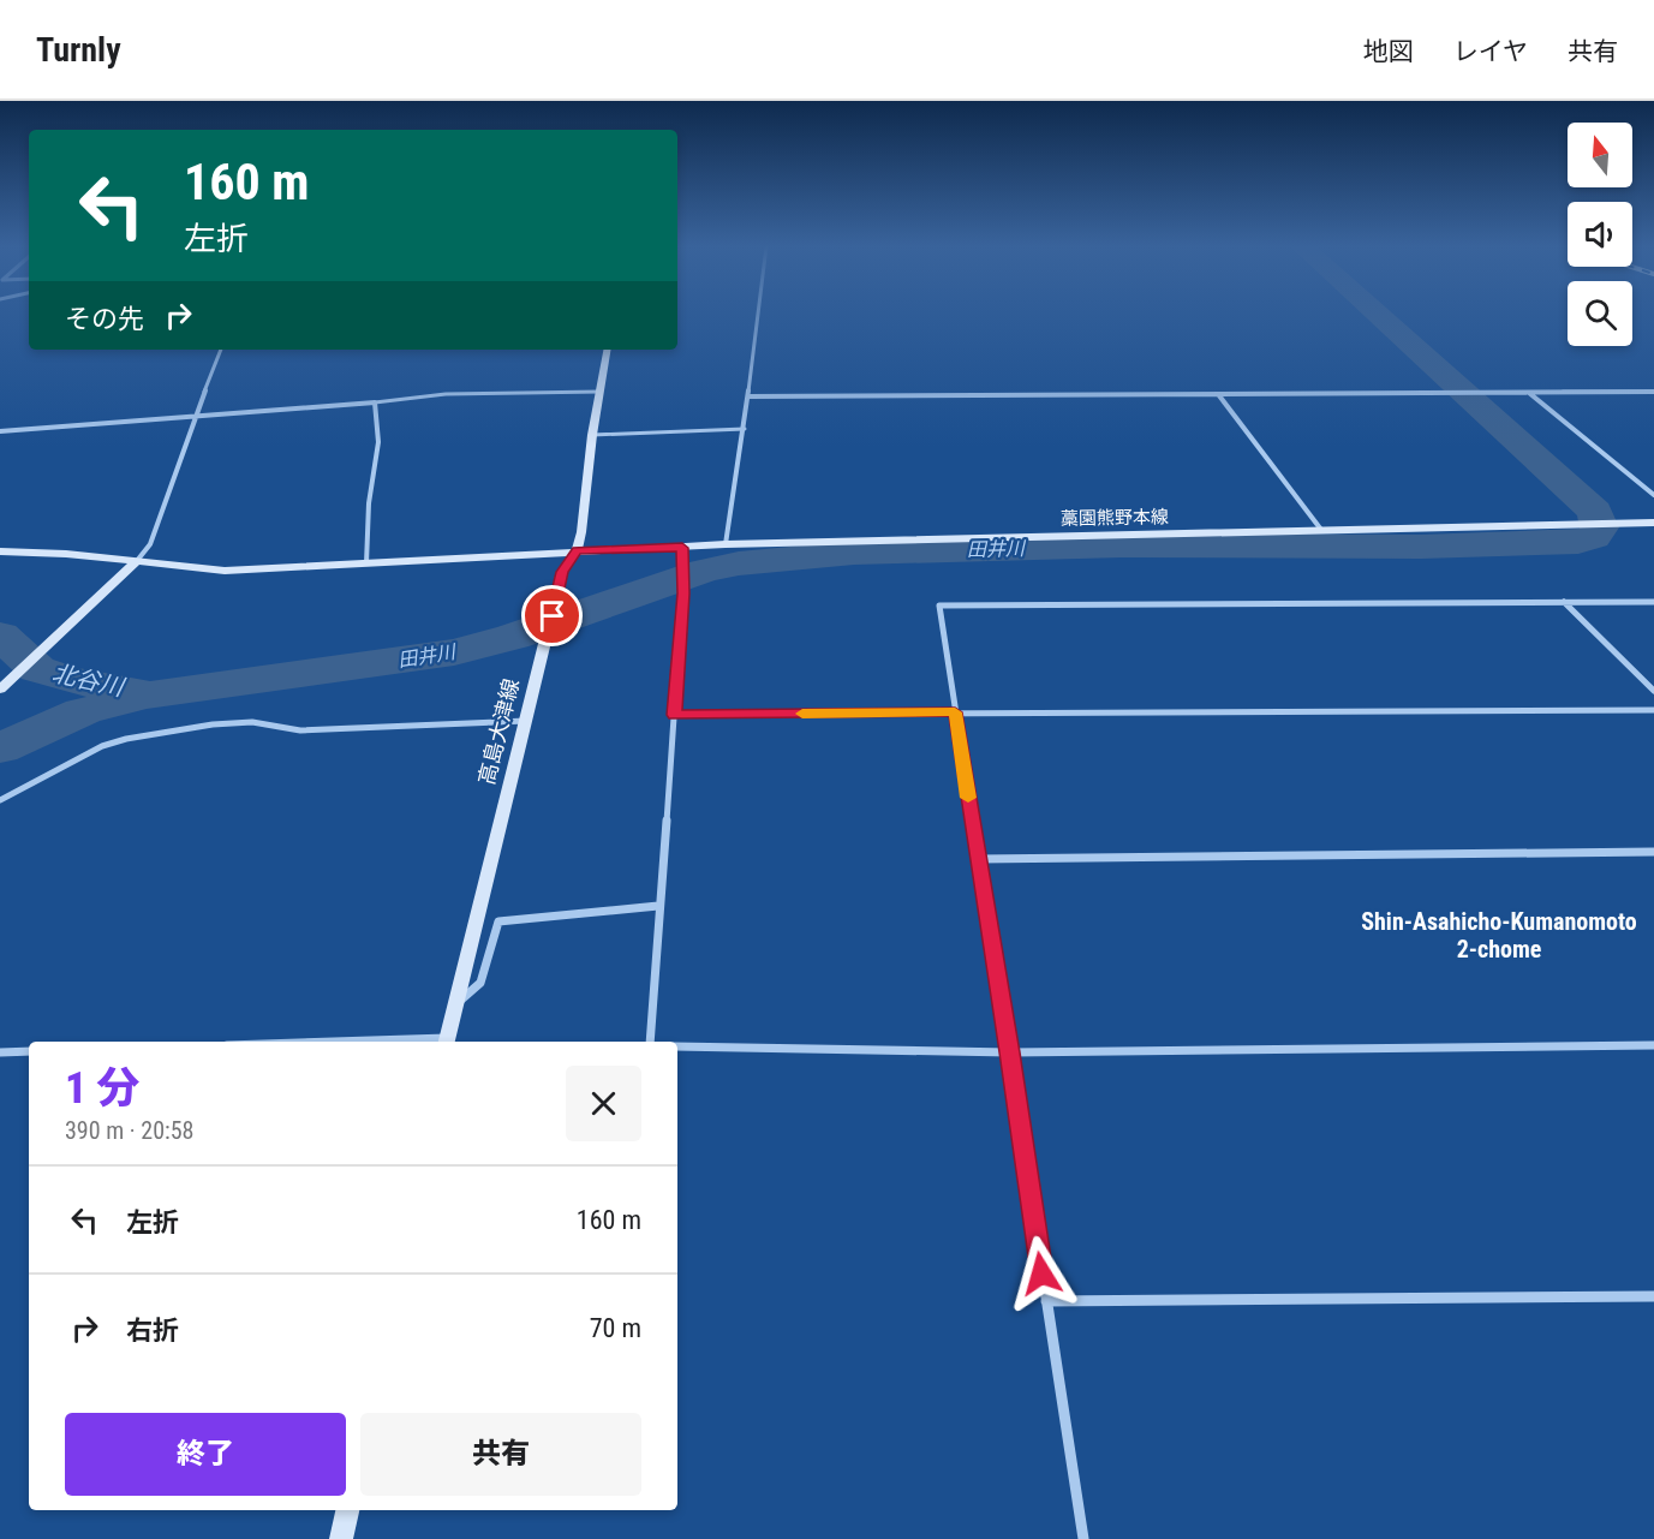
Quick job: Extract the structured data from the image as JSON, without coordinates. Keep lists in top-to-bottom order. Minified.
{"streets":{"main road":["藁園熊野本線","高島大津線"]},"crossings":[["藁園熊野本線","高島大津線"]],"districts":["Shin-Asahicho-Kumanomoto 2-chome"],"water":["田井川","北谷川"],"north":"top","page":{"header":"Turnly","nav":["地図","レイヤ","共有"],"turn":["160 m","左折"],"then":"その先","heading":["1 分","390 m · 20:58"],"list":[{"name":"左折","value":"160 m"},{"name":"右折","value":"70 m"}],"buttons":["終了","共有"]}}
